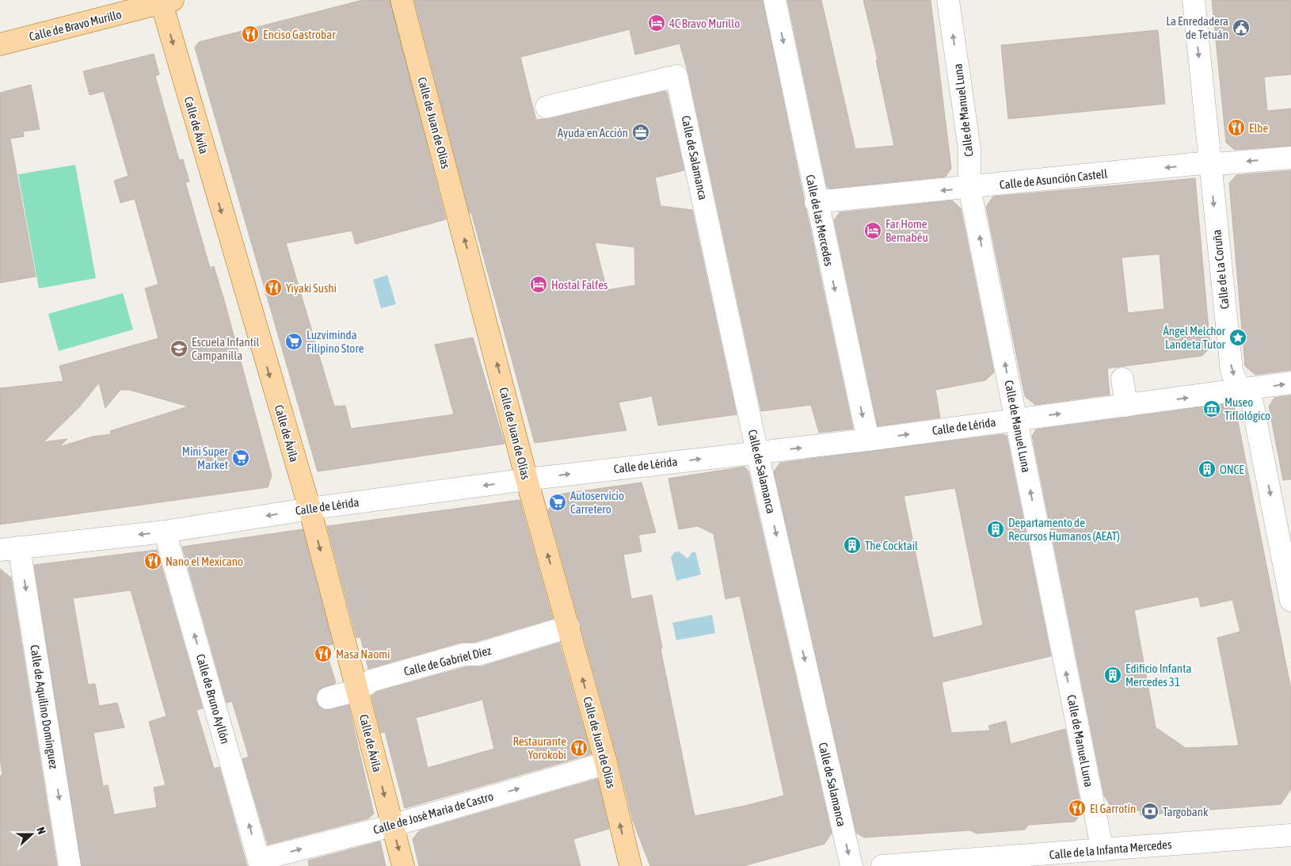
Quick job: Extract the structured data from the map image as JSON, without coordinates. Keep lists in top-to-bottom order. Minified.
{"streets":{"main road":["Calle de Bravo Murillo","Calle de Juan de Olías","Calle de Ávila"],"street":["Calle de Manuel Luna","Calle de Salamanca","Calle de Asunción Castell","Calle de las Mercedes","Calle de La Coruña","Calle de Lérida","Calle de Gabriel Díez","Calle de Bruno Ayllón","Calle de Aquilino Domínguez","Calle de José María de Castro","Calle de la Infanta Mercedes"]},"crossings":[["Calle de Bravo Murillo","Calle de Ávila"],["Calle de Manuel Luna","Calle de Asunción Castell"],["Calle de Manuel Luna","Calle de Lérida"],["Calle de Manuel Luna","Calle de la Infanta Mercedes"],["Calle de Juan de Olías","Calle de Lérida"],["Calle de Juan de Olías","Calle de Gabriel Díez"],["Calle de Juan de Olías","Calle de José María de Castro"],["Calle de Ávila","Calle de Lérida"],["Calle de Ávila","Calle de Gabriel Díez"],["Calle de Ávila","Calle de José María de Castro"],["Calle de Salamanca","Calle de Lérida"],["Calle de Asunción Castell","Calle de las Mercedes"],["Calle de Asunción Castell","Calle de La Coruña"],["Calle de las Mercedes","Calle de Lérida"],["Calle de La Coruña","Calle de Lérida"],["Calle de Lérida","Calle de Bruno Ayllón"],["Calle de Lérida","Calle de Aquilino Domínguez"],["Calle de Bruno Ayllón","Calle de José María de Castro"]],"one_way":["Calle de Manuel Luna","Calle de Juan de Olías","Calle de Ávila","Calle de Salamanca","Calle de Asunción Castell","Calle de las Mercedes","Calle de La Coruña","Calle de Bruno Ayllón","Calle de Aquilino Domínguez","Calle de José María de Castro"],"places":{"hotel":["4C Bravo Murillo","Far Home Bernabéu","Hostal Falfes"],"public building":["La Enredadera de Tetuán"],"restaurant":["Enciso Gastrobar","Elbe","Yiyaki Sushi","Nano el Mexicano","Masa Naomi","Restaurante Yorokobi","El Garrotín"],"office":["Ayuda en Acción"],"place":["Ángel Melchor Landeta Tutor"],"supermarket":["Luzviminda Filipino Store","Mini Super Market","Autoservicio Carretero"],"school or university":["Escuela Infantil Campanilla"],"museum":["Museo Tiflológico"],"building":["ONCE","Departamento de Recursos Humanos (AEAT)","The Cocktail","Edificio Infanta Mercedes 31"],"bank":["Targobank"]},"north":"right"}
